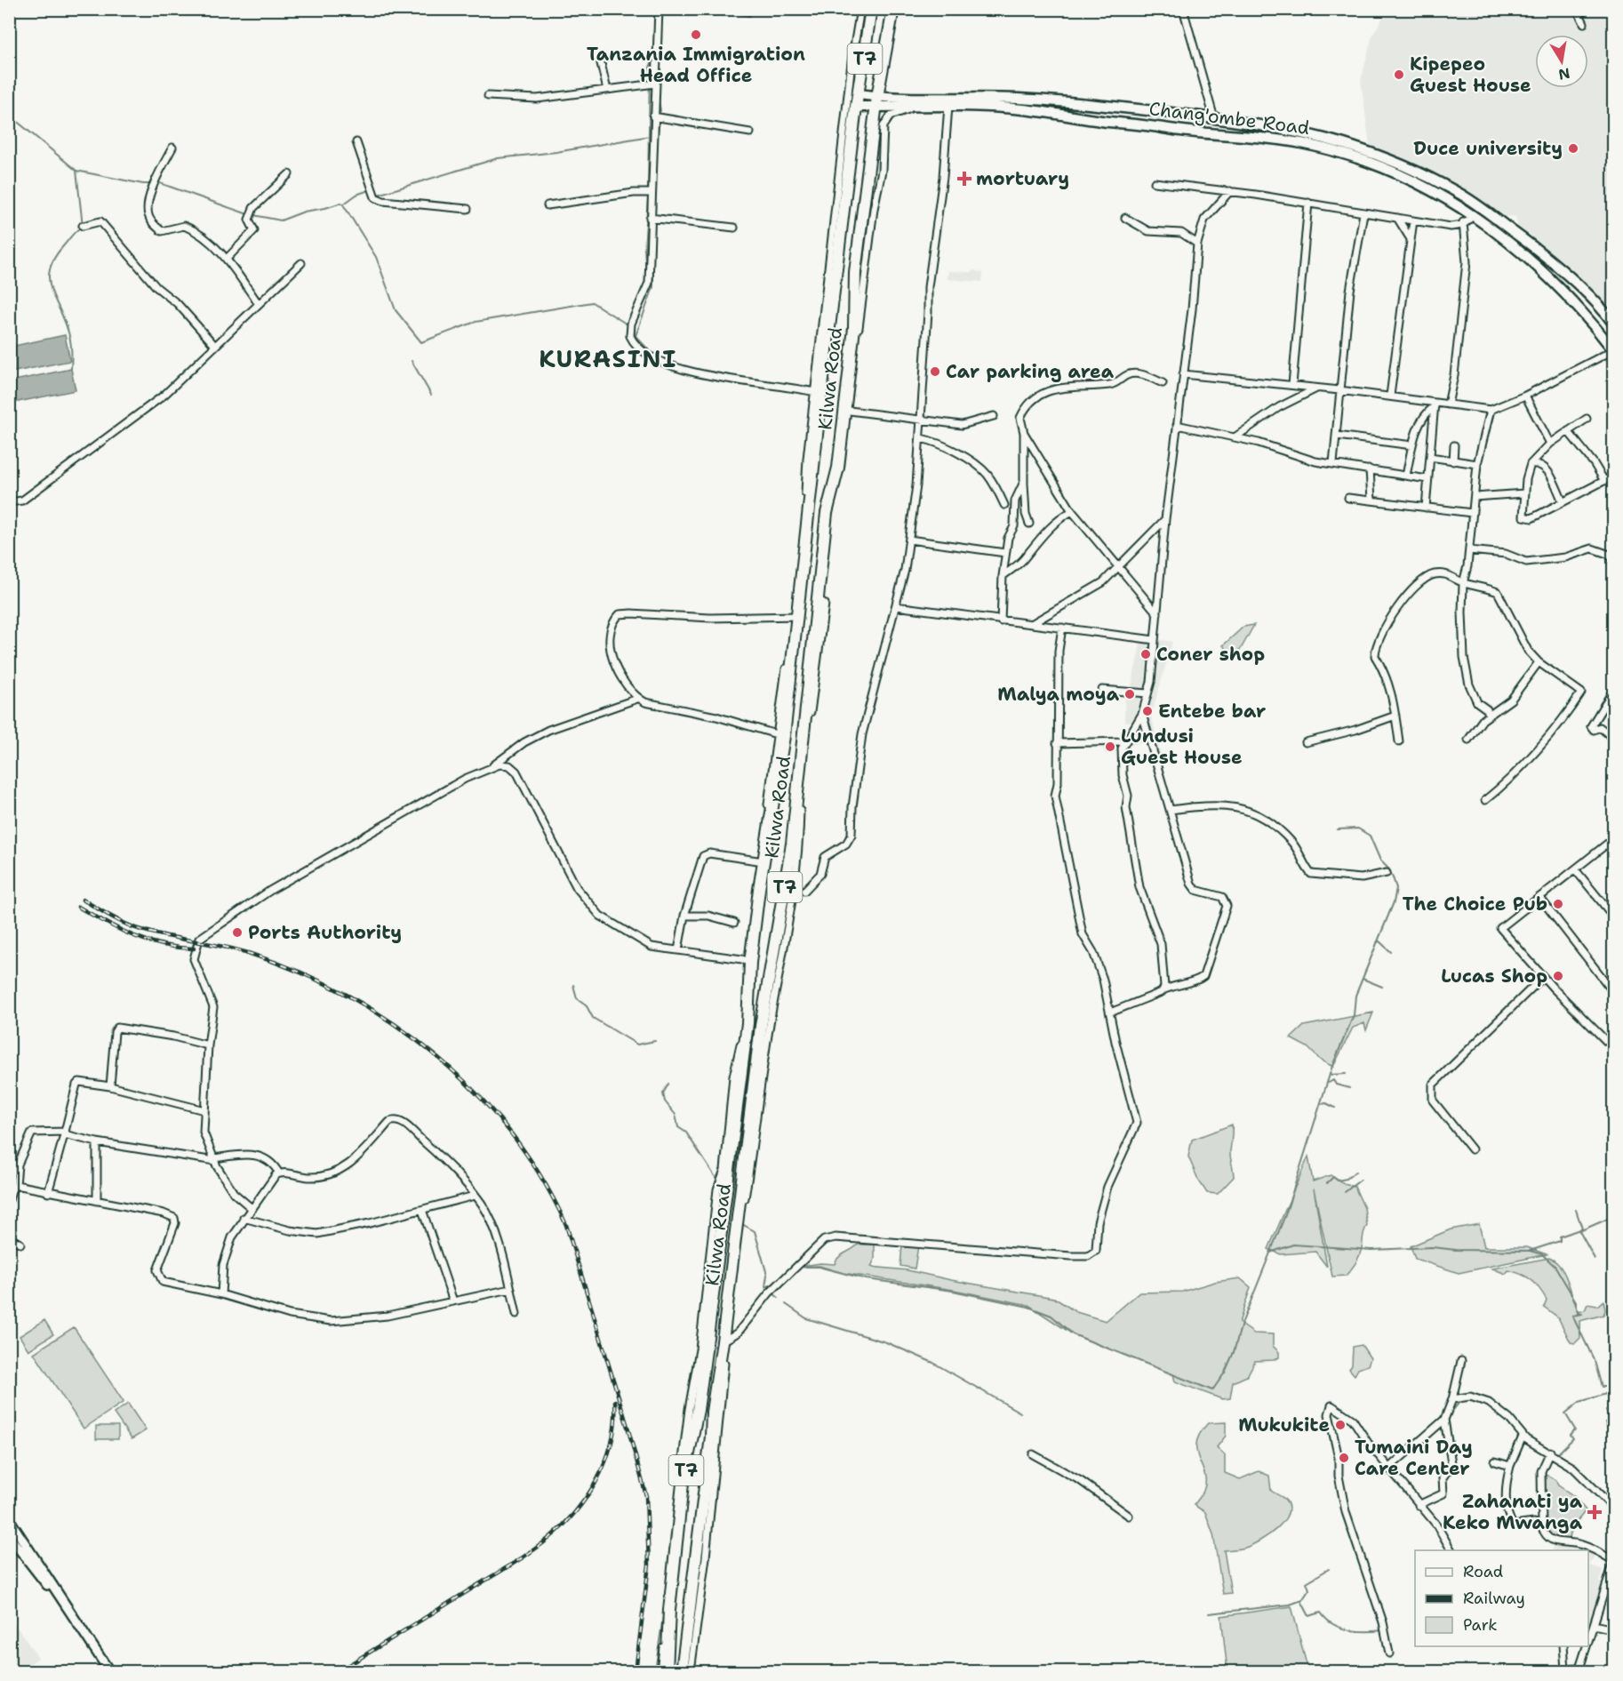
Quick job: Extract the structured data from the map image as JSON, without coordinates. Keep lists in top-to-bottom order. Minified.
{"streets":{"highway":["T7","Kilwa Road"],"main road":["Chang'ombe Road"]},"crossings":[["Chang'ombe Road","Kilwa Road"]],"districts":["KURASINI"],"places":{"other":["Tanzania Immigration Head Office","Kipepeo Guest House","Duce university","Car parking area","Coner shop","Malya moya","Entebe bar","Lundusi Guest House","The Choice Pub","Ports Authority","Lucas Shop","Mukukite","Tumaini Day Care Center"],"health":["mortuary","Zahanati ya Keko Mwanga"]},"legend":["Road","Railway","Park"],"north":"bottom"}
